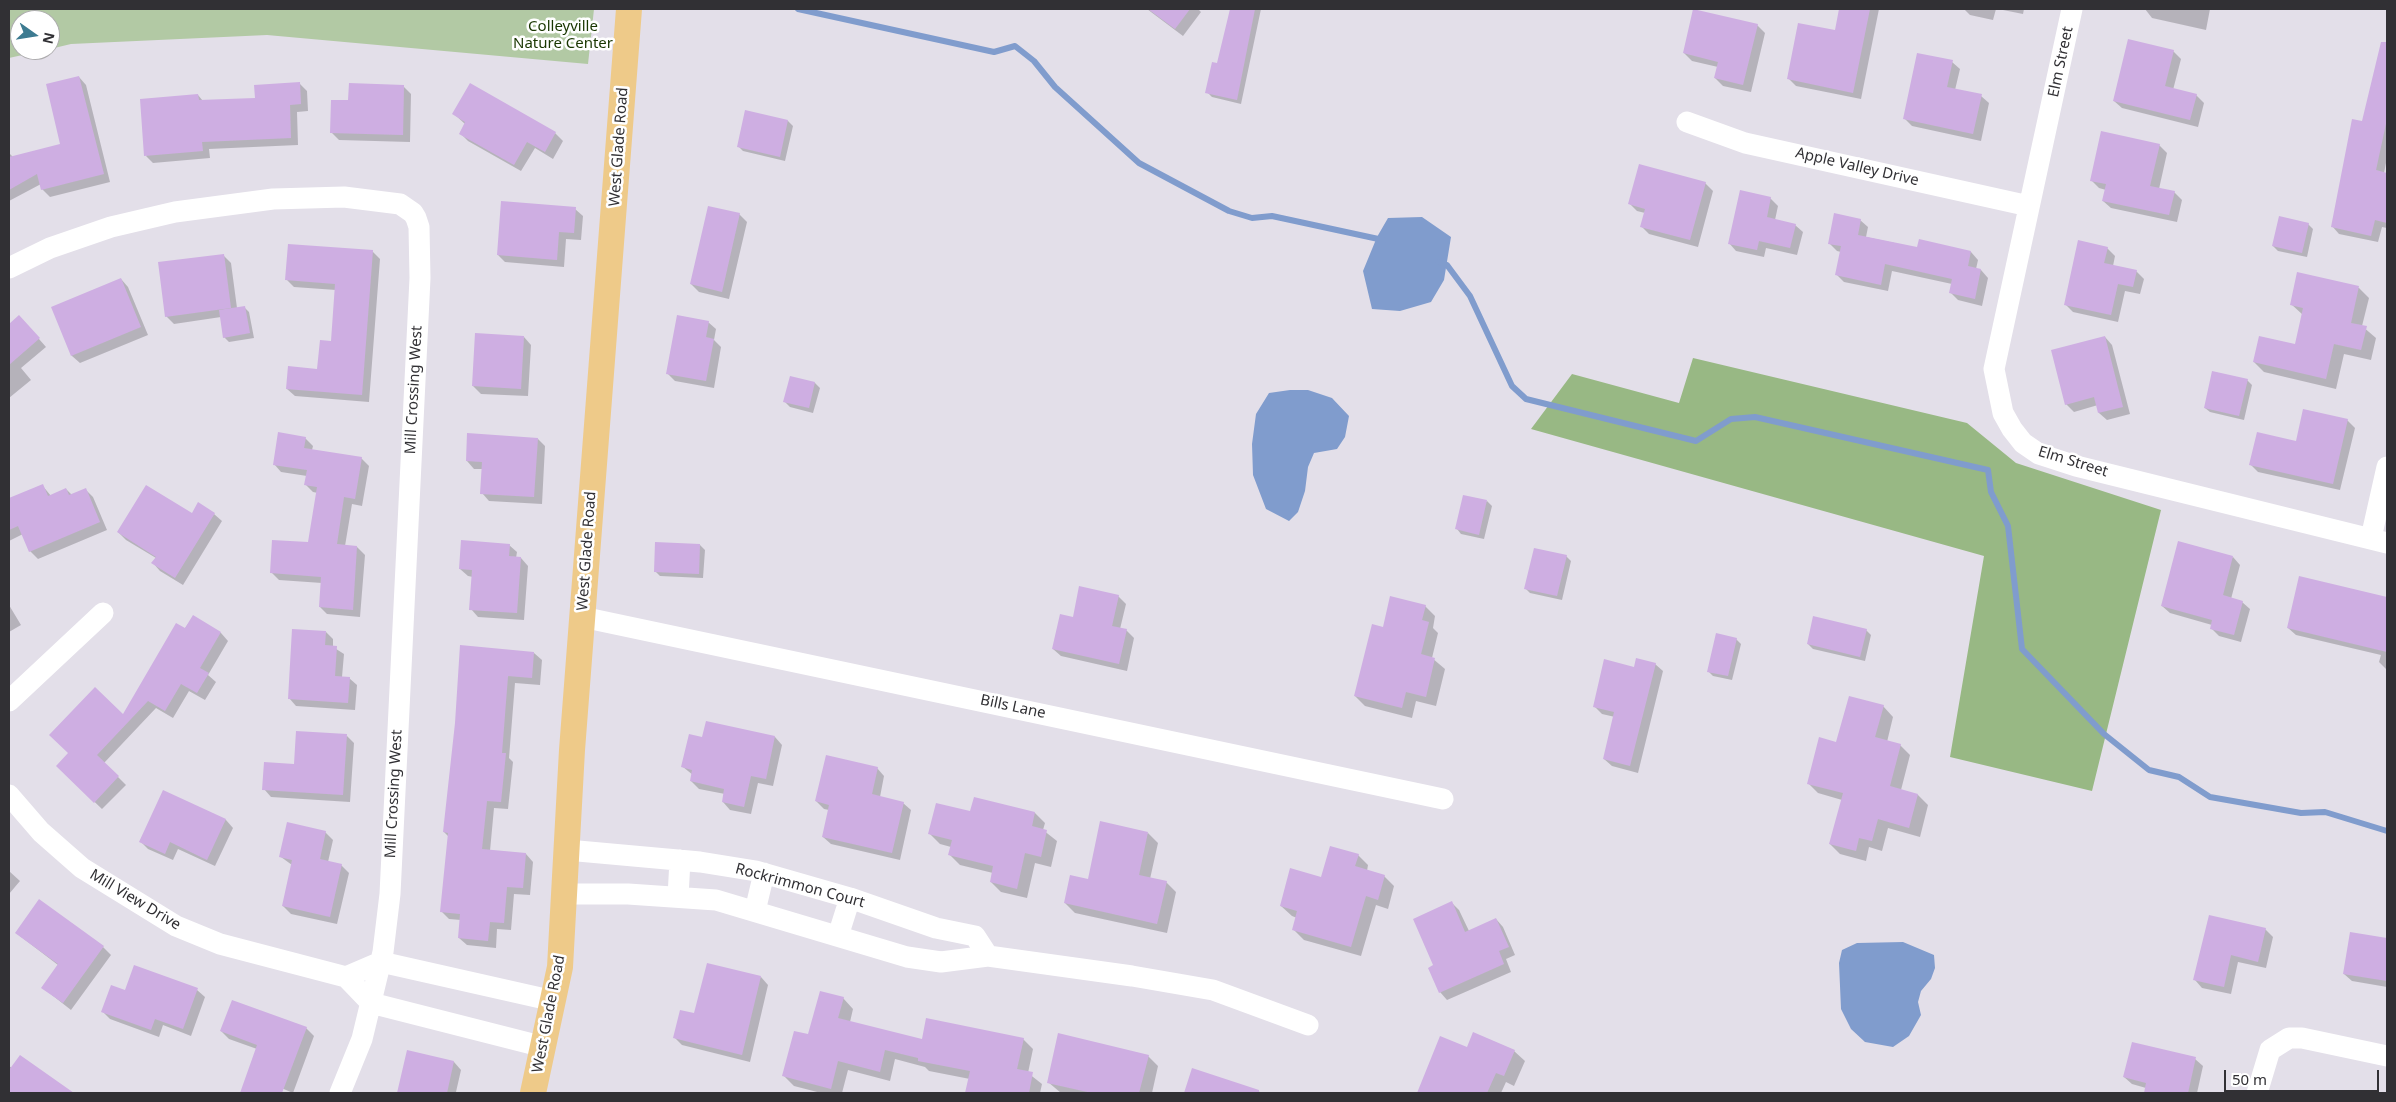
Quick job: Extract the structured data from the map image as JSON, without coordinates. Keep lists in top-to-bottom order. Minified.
{"streets":{"main road":["West Glade Road"],"street":["Elm Street","Apple Valley Drive","Mill Crossing West","Bills Lane","Rockrimmon Court","Mill View Drive"]},"crossings":[["Elm Street","Apple Valley Drive"],["West Glade Road","Bills Lane"],["West Glade Road","Rockrimmon Court"]],"parks":["Colleyville Nature Center"],"scale_bar":"50 m","north":"right"}
